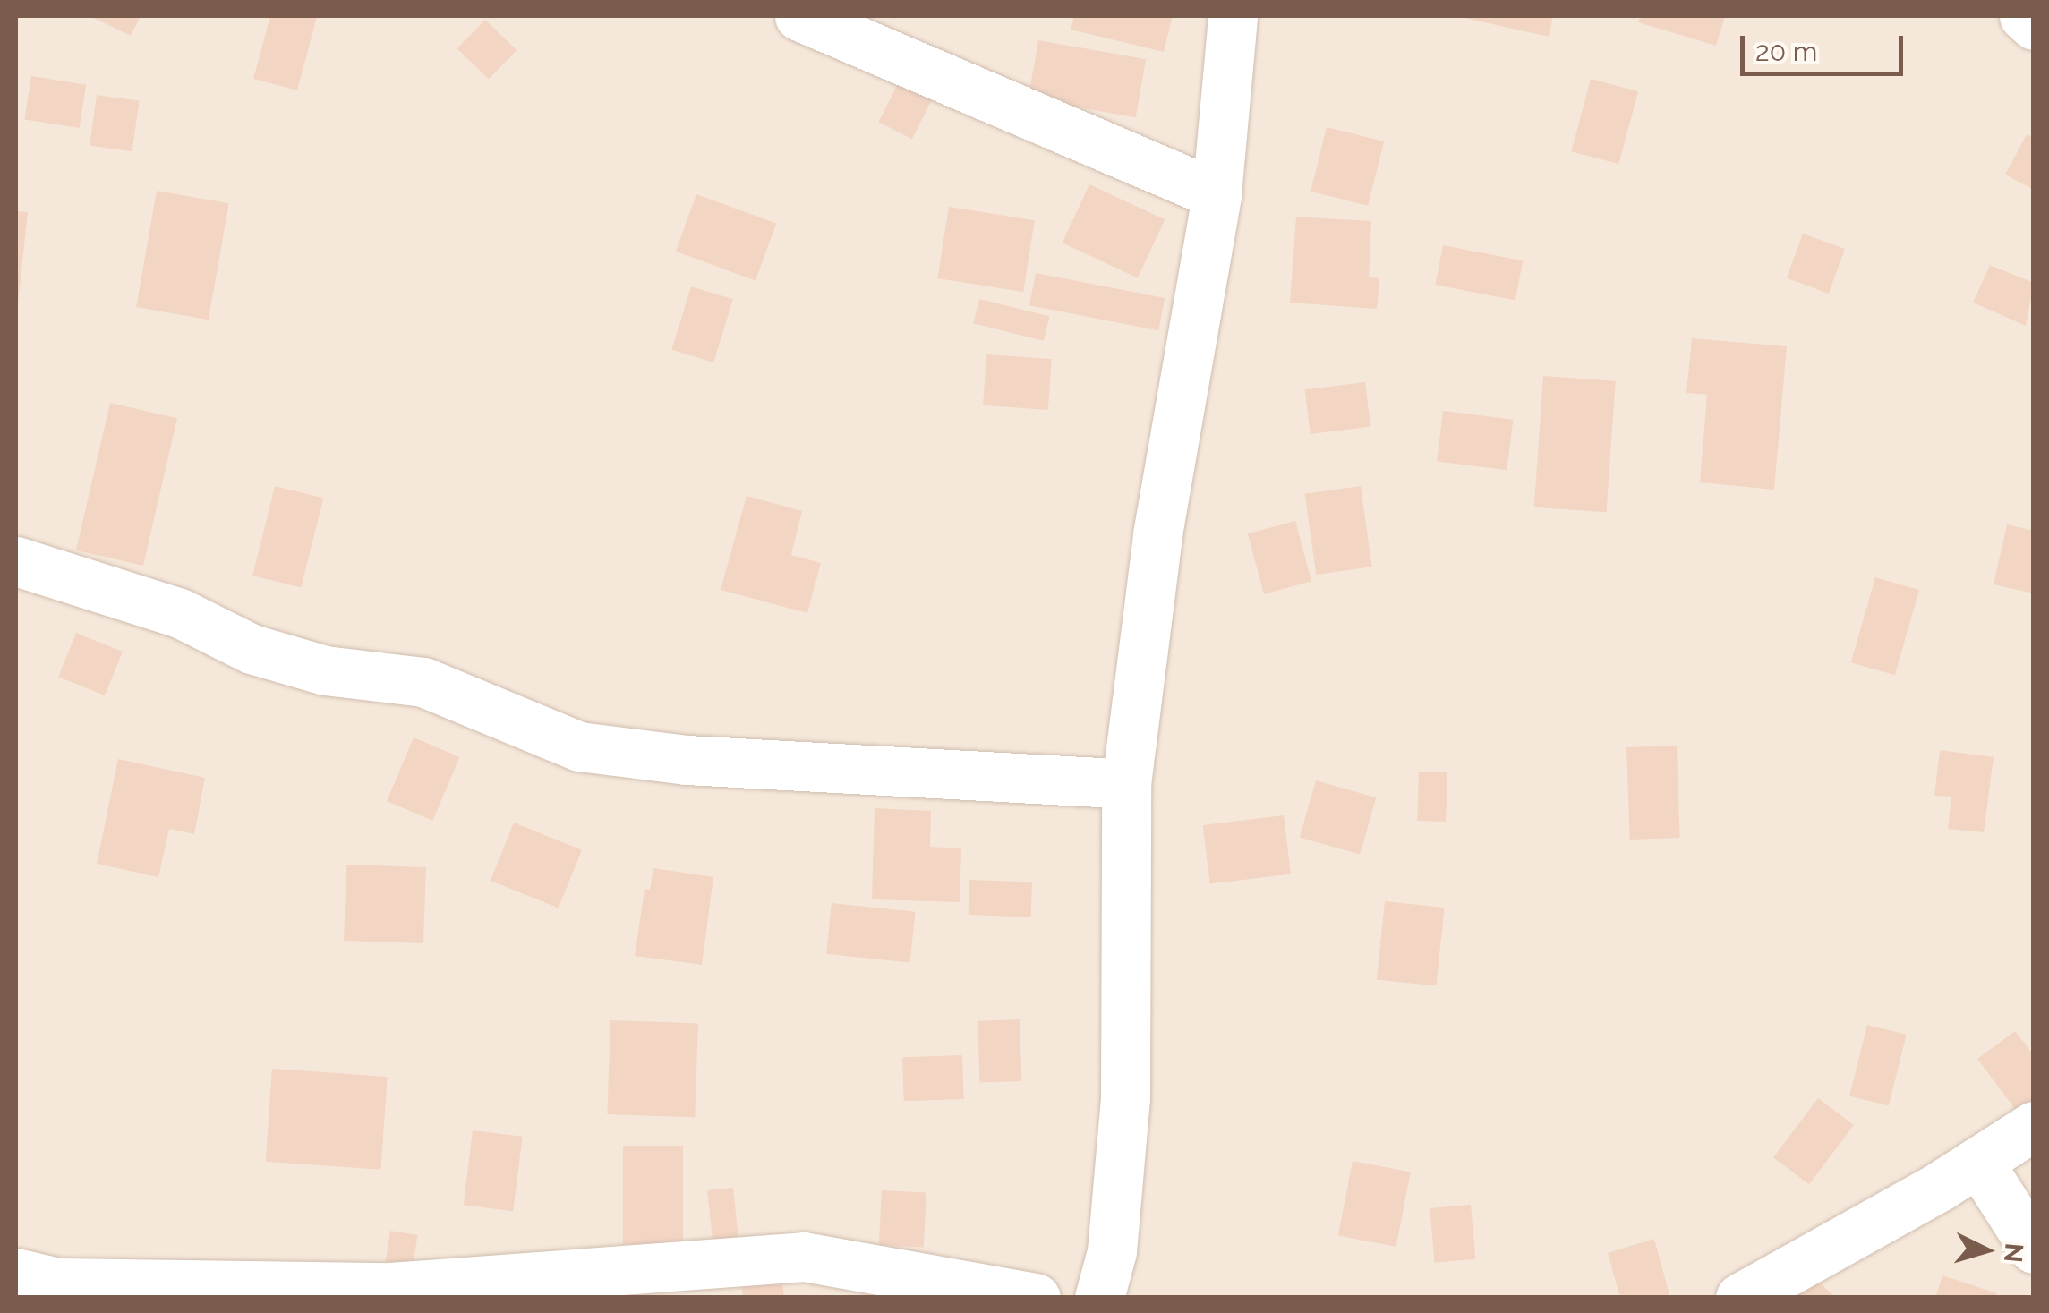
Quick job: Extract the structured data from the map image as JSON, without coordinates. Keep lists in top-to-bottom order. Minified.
{"scale_bar":"20 m","north":"right"}
